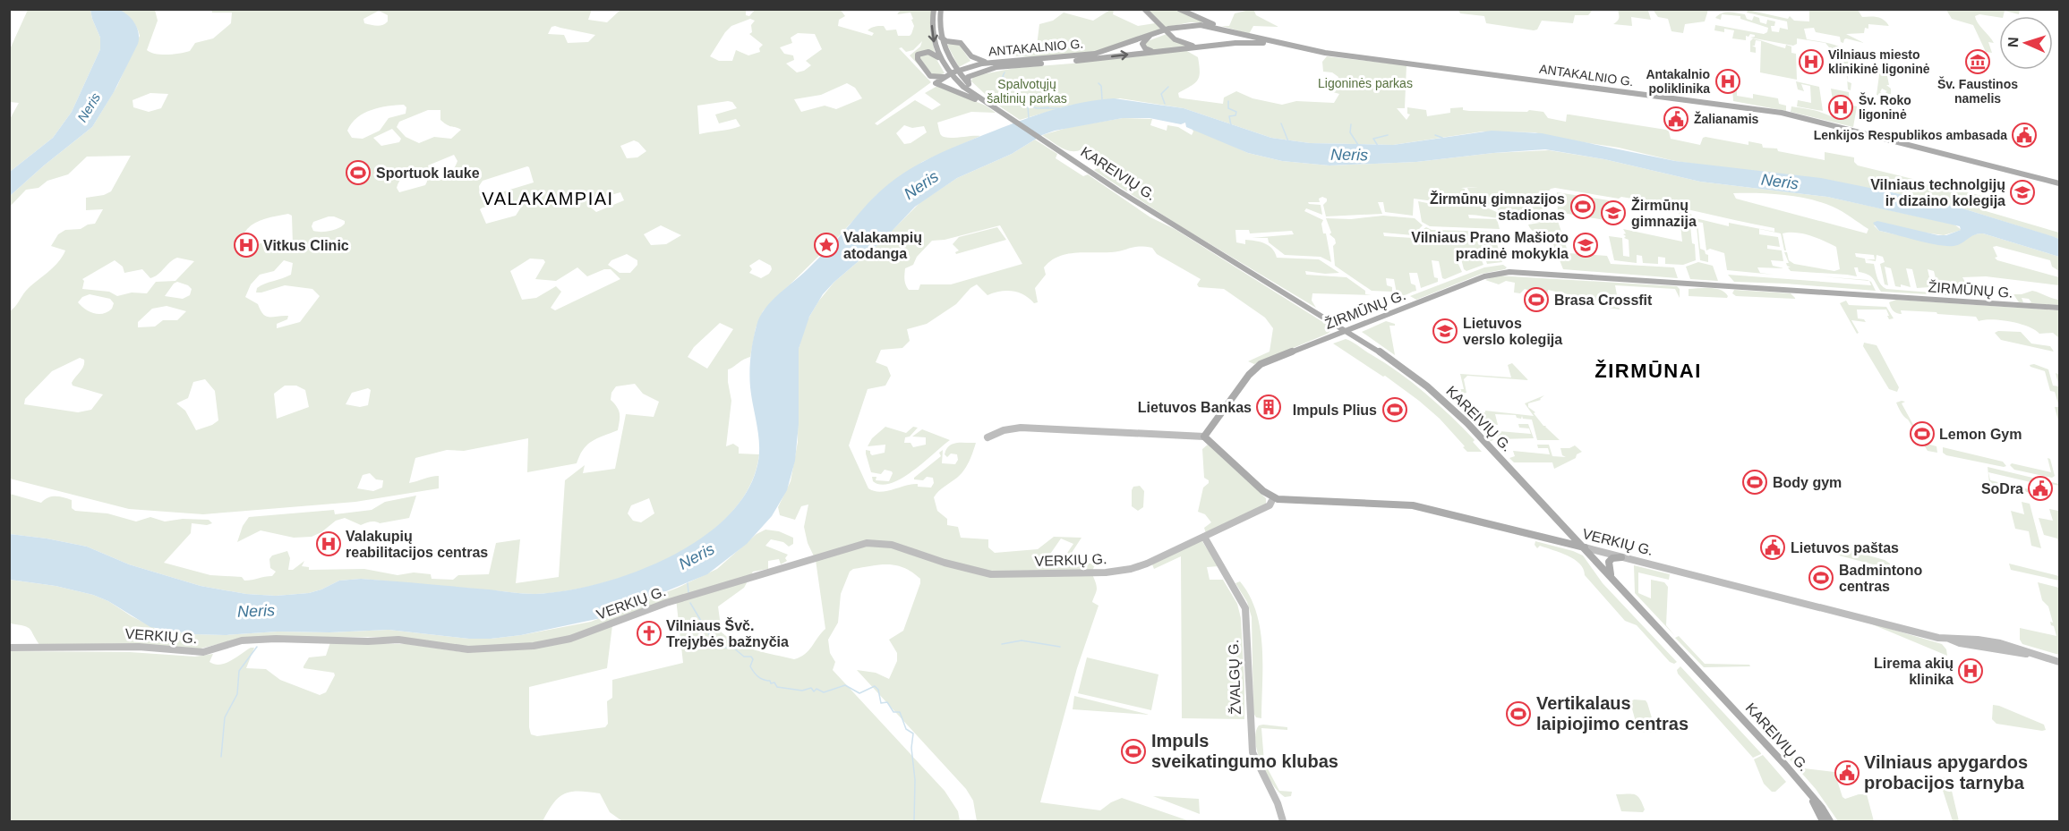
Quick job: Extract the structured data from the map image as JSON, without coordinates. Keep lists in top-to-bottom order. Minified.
{"streets":{"main road":["ANTAKALNIO G.","KAREIVIŲ G.","ŽIRMŪNŲ G.","VERKIŲ G.","ŽVALGŲ G."]},"crossings":[["ANTAKALNIO G.","KAREIVIŲ G."],["KAREIVIŲ G.","ŽIRMŪNŲ G."],["KAREIVIŲ G.","VERKIŲ G."],["VERKIŲ G.","ŽVALGŲ G."]],"districts":["VALAKAMPIAI","ŽIRMŪNAI"],"water":["Neris"],"parks":["Ligoninės parkas","Spalvotųjų šaltinių parkas"],"places":{"hospital":["Vilniaus miesto klinikinė ligoninė","Antakalnio poliklinika","Šv. Roko ligoninė","Vitkus Clinic","Valakupių reabilitacijos centras","Lirema akių klinika"],"museum":["Šv. Faustinos namelis"],"public building":["Žalianamis","Lenkijos Respublikos ambasada","SoDra","Lietuvos paštas","Vilniaus apygardos probacijos tarnyba"],"sports":["Sportuok lauke","Žirmūnų gimnazijos stadionas","Brasa Crossfit","Impuls Plius","Lemon Gym","Body gym","Badmintono centras","Vertikalaus laipiojimo centras","Impuls sveikatingumo klubas"],"school or university":["Vilniaus technolgijų ir dizaino kolegija","Žirmūnų gimnazija","Vilniaus Prano Mašioto pradinė mokykla","Lietuvos verslo kolegija"],"place":["Valakampių atodanga"],"building":["Lietuvos Bankas"],"church":["Vilniaus Švč. Trejybės bažnyčia"]},"north":"left"}
